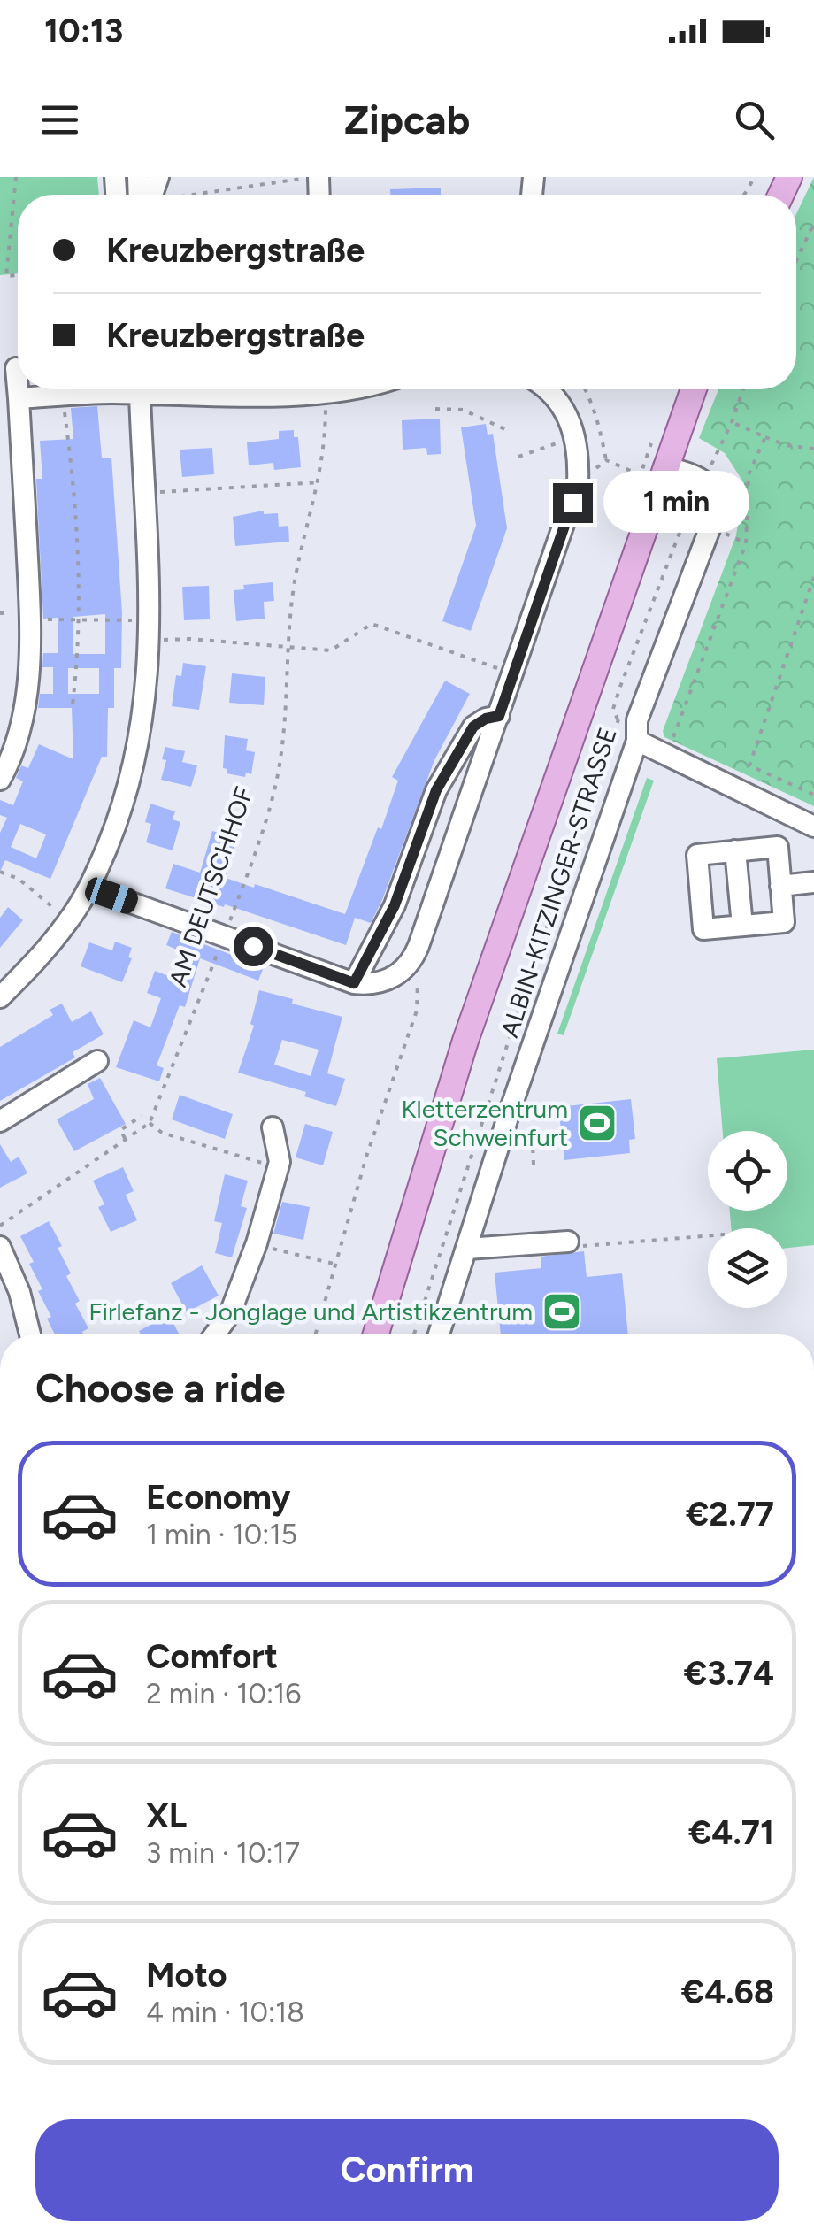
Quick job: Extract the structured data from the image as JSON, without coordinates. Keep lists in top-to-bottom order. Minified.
{"streets":{"street":["ALBIN-KITZINGER-STRASSE"],"path":["AM DEUTSCHHOF"]},"places":{"sports":["Kletterzentrum Schweinfurt","Firlefanz - Jonglage und Artistikzentrum"]},"page":{"status":"10:13","header":"Zipcab","banner":["Kreuzbergstraße","Kreuzbergstraße"],"bubble":"1 min","heading":"Choose a ride","list":[{"name":"Economy","note":"1 min · 10:15","value":"€2.77"},{"name":"Comfort","note":"2 min · 10:16","value":"€3.74"},{"name":"XL","note":"3 min · 10:17","value":"€4.71"},{"name":"Moto","note":"4 min · 10:18","value":"€4.68"}],"buttons":"Confirm"}}
